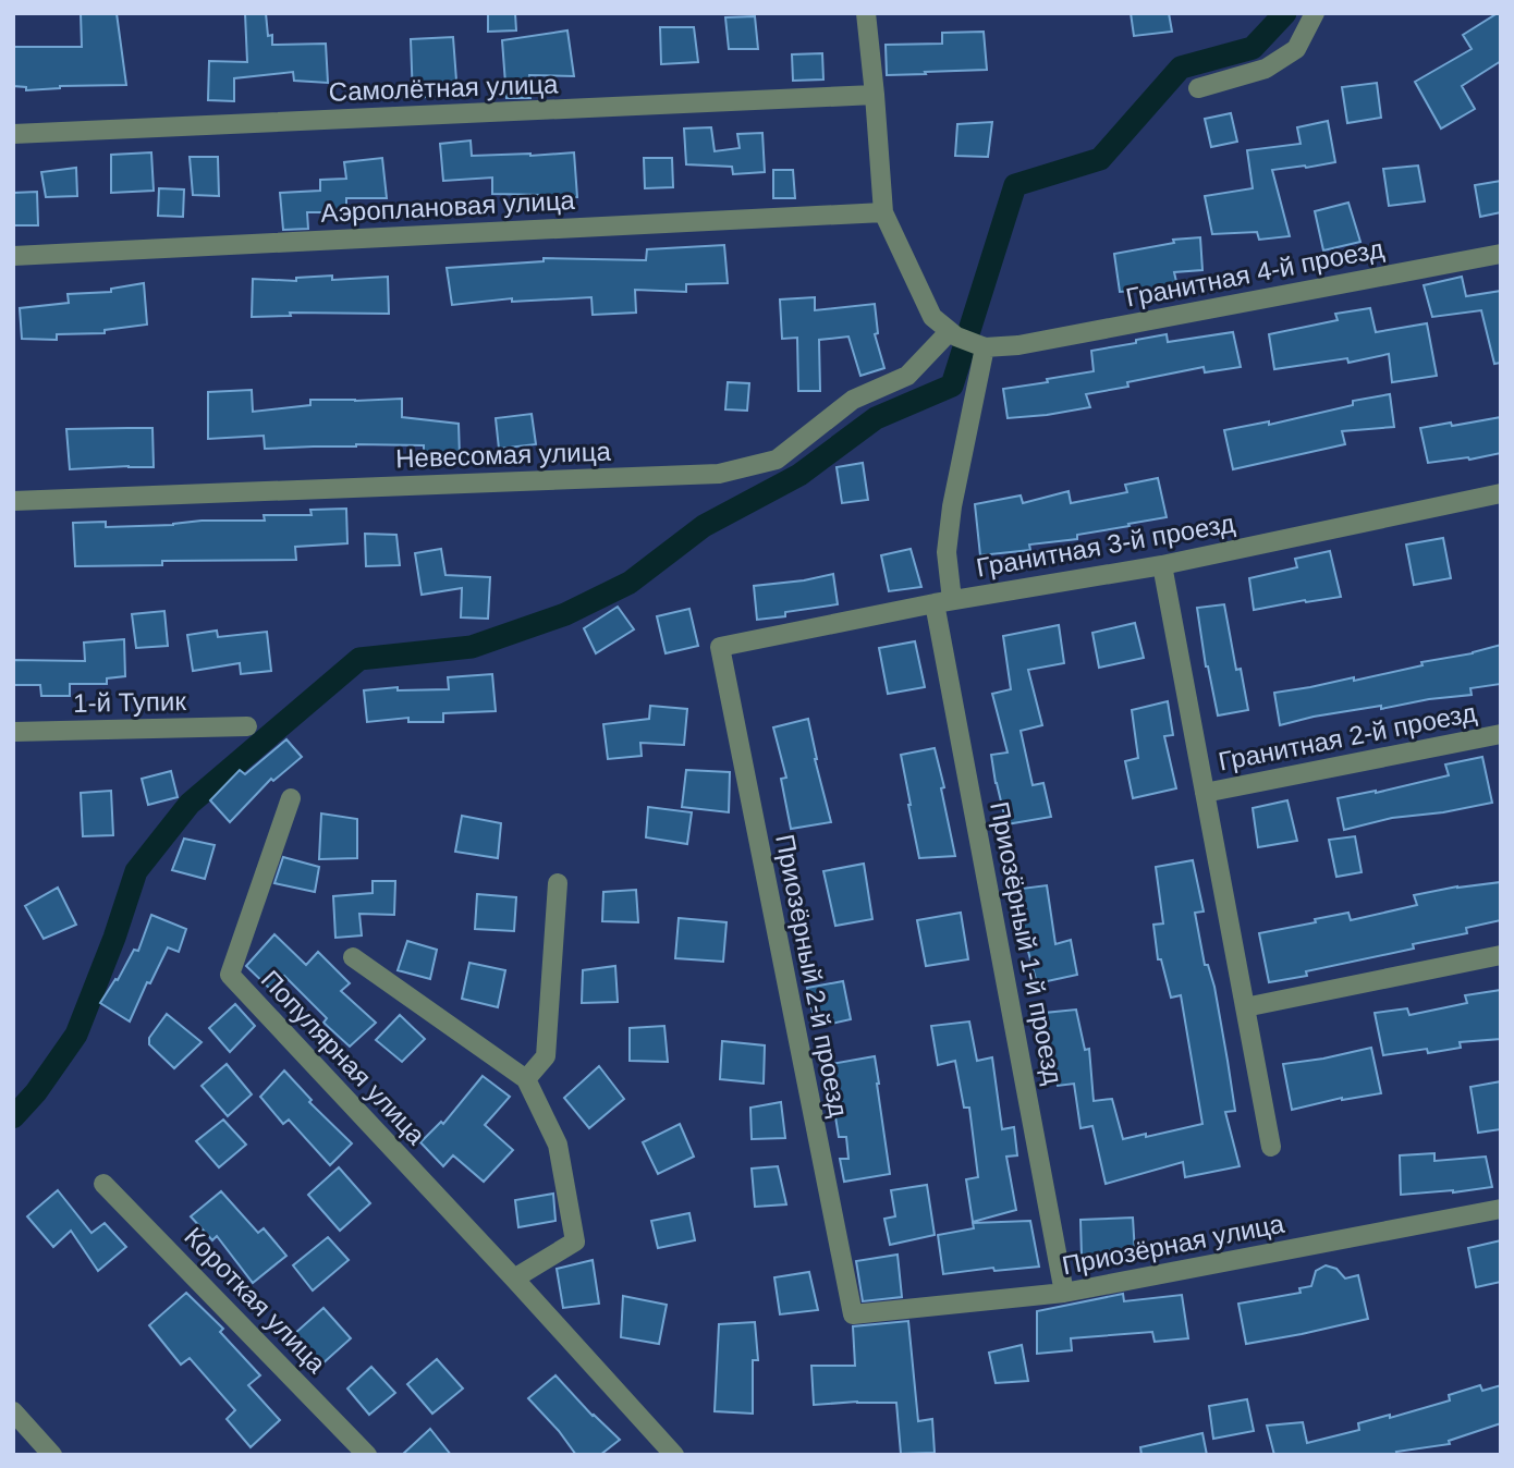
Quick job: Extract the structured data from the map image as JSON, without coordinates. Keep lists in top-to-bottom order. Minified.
{"streets":{"street":["Самолётная улица","Аэроплановая улица","Гранитная 4-й проезд","Невесомая улица","Гранитная 3-й проезд","1-й Тупик","Гранитная 2-й проезд","Приозёрный 1-й проезд","Приозёрный 2-й проезд","Популярная улица","Приозёрная улица","Короткая улица"]},"crossings":[["Гранитная 4-й проезд","Приозёрный 1-й проезд"],["Гранитная 3-й проезд","Приозёрный 1-й проезд"],["Гранитная 3-й проезд","Приозёрный 2-й проезд"],["Приозёрный 1-й проезд","Приозёрная улица"],["Приозёрный 2-й проезд","Приозёрная улица"]]}
